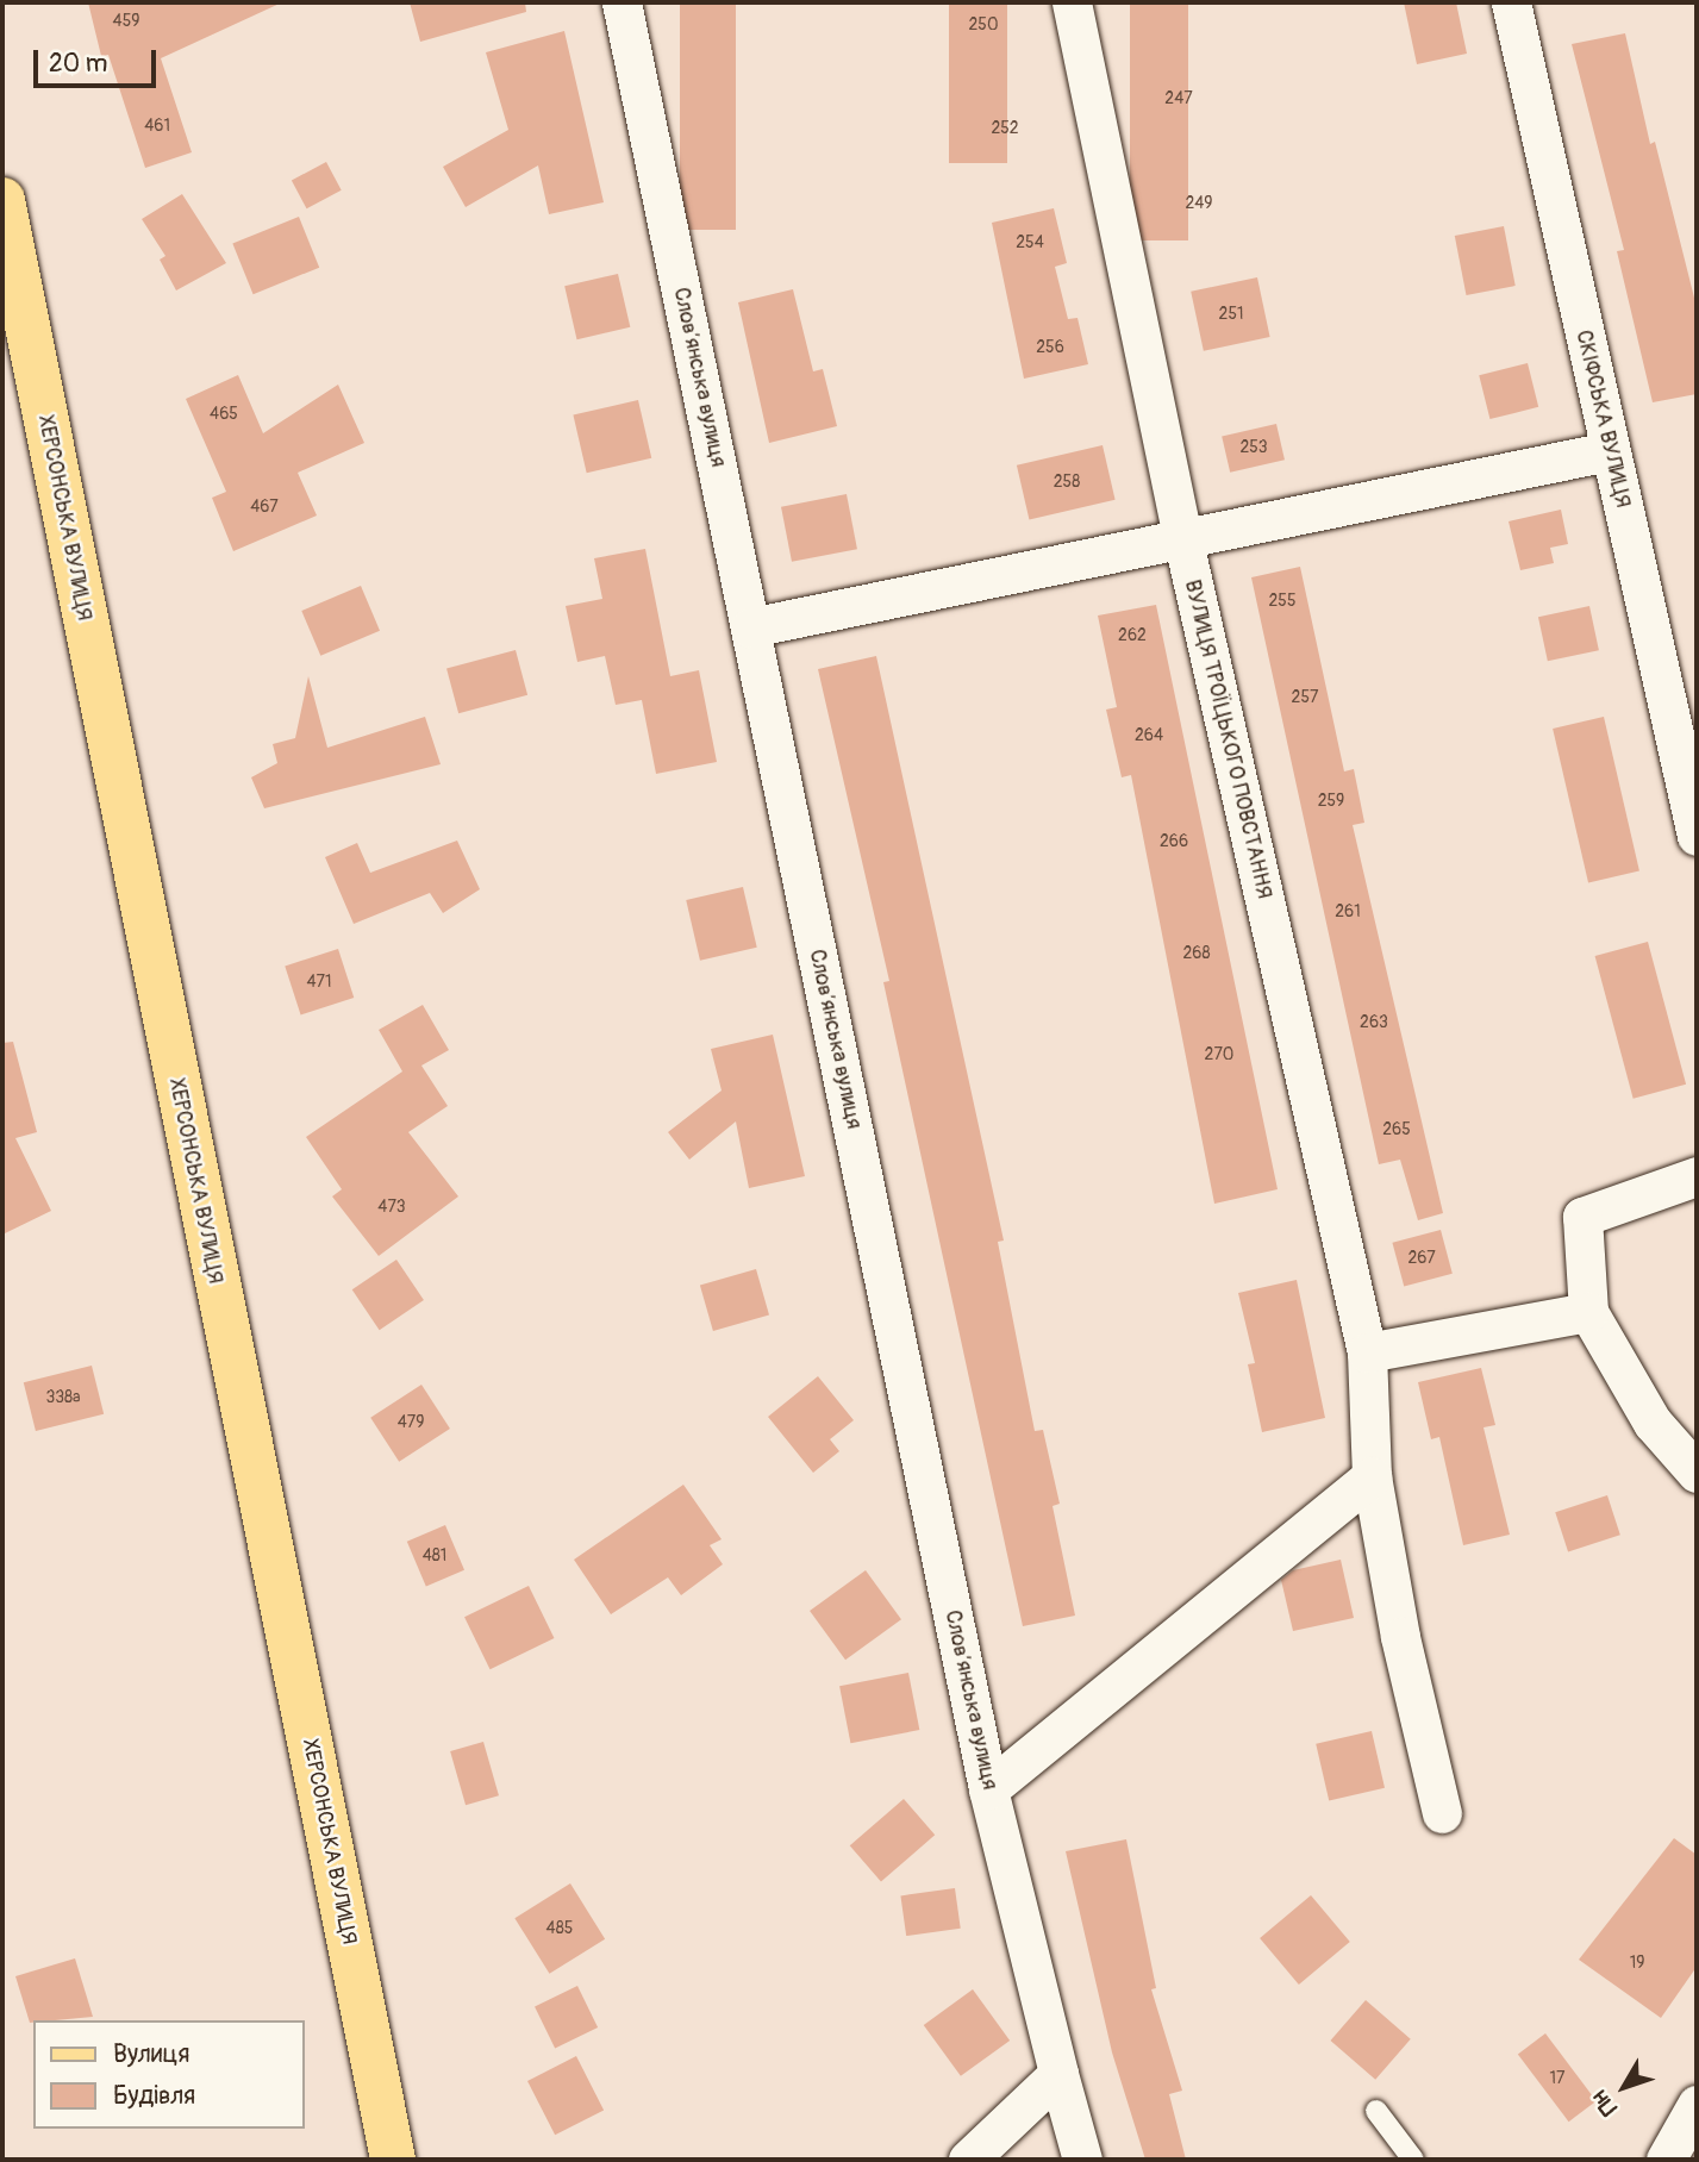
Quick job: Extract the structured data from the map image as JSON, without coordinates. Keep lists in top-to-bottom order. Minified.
{"streets":{"main road":["ХЕРСОНСЬКА ВУЛИЦЯ"],"street":["Словʼянська вулиця","СКІФСЬКА ВУЛИЦЯ","ВУЛИЦЯ ТРОЇЦЬКОГО ПОВСТАННЯ"]},"house_numbers":["459","250","247","461","252","249","254","251","256","465","253","258","467","255","262","257","264","259","266","261","268","471","263","270","265","473","267","338а","479","481","485","19","17"],"legend":["Вулиця","Будівля"],"scale_bar":"20 m","north":"bottom left"}
